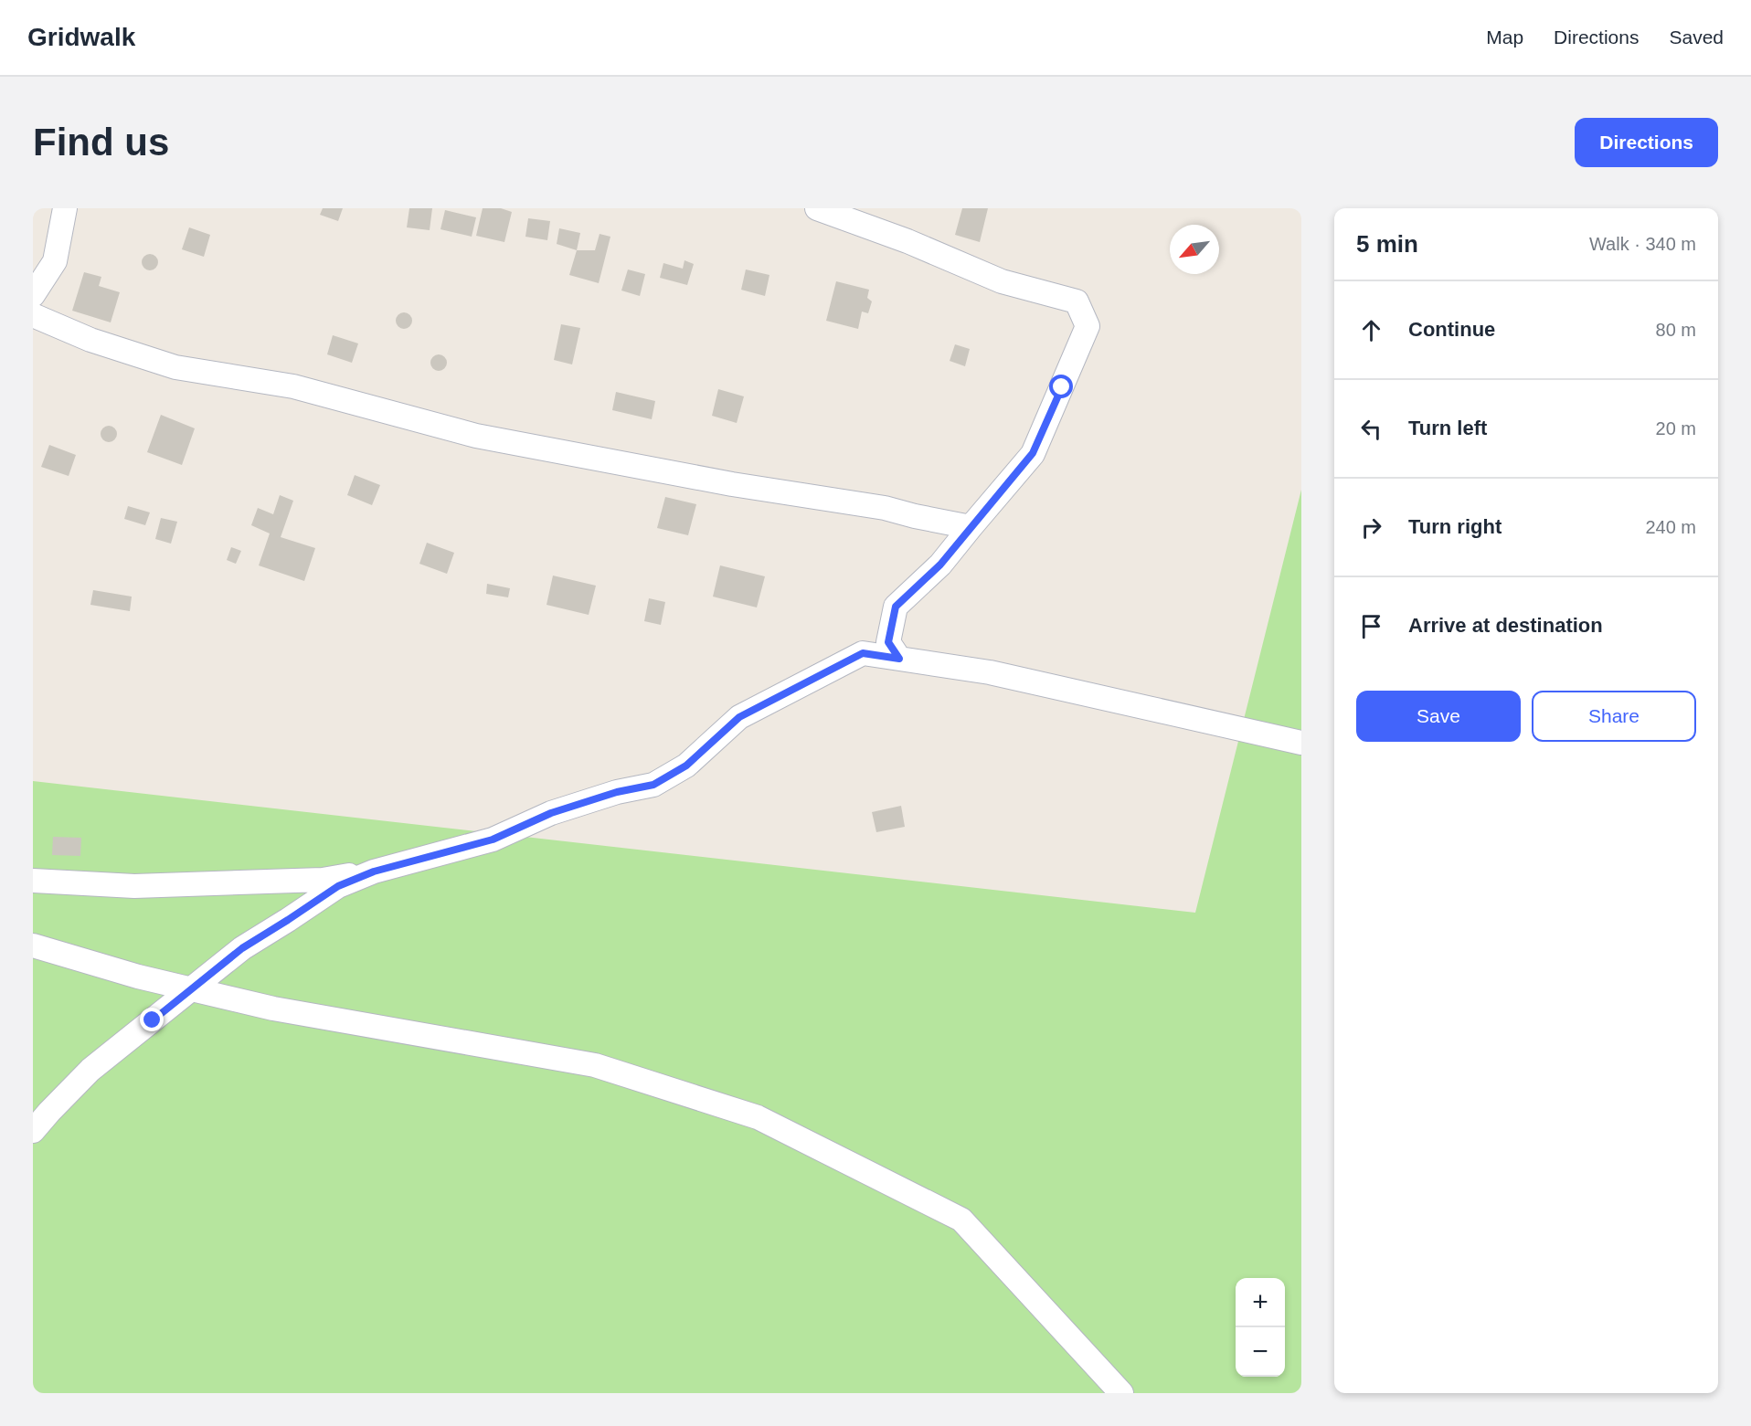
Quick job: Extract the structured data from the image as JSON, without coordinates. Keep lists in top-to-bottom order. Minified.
{"north":"bottom left","page":{"header":"Gridwalk","nav":["Map","Directions","Saved"],"buttons":["Directions",["Save","Share"]],"title":"Find us","heading":["5 min","Walk · 340 m"],"list":[["Continue","80 m"],["Turn left","20 m"],["Turn right","240 m"],"Arrive at destination"],"map_buttons":["+","−"]}}
